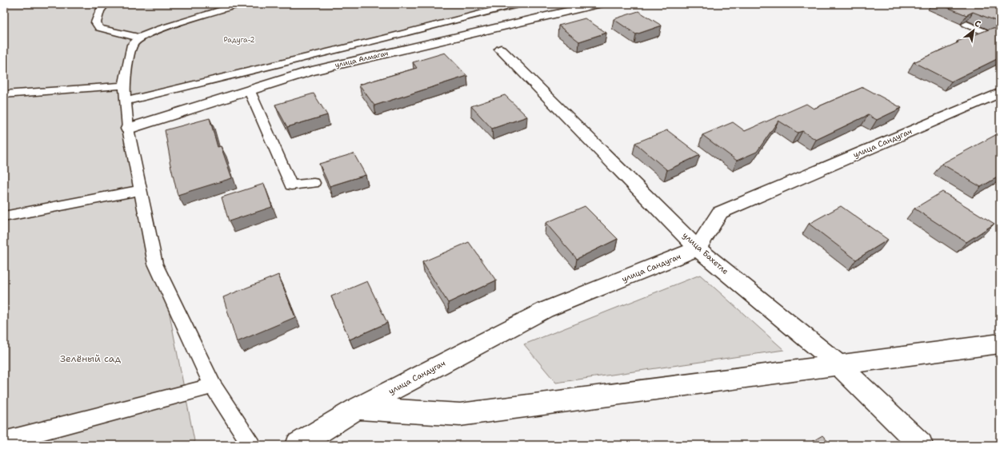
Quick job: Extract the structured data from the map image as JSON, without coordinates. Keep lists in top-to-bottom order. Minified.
{"streets":{"street":["улица Алмагач","улица Сандугач","улица Бахетле"]},"crossings":[["улица Сандугач","улица Бахетле"]],"parks":["Радуга-2","Зелёный сад"],"north":"top right"}
